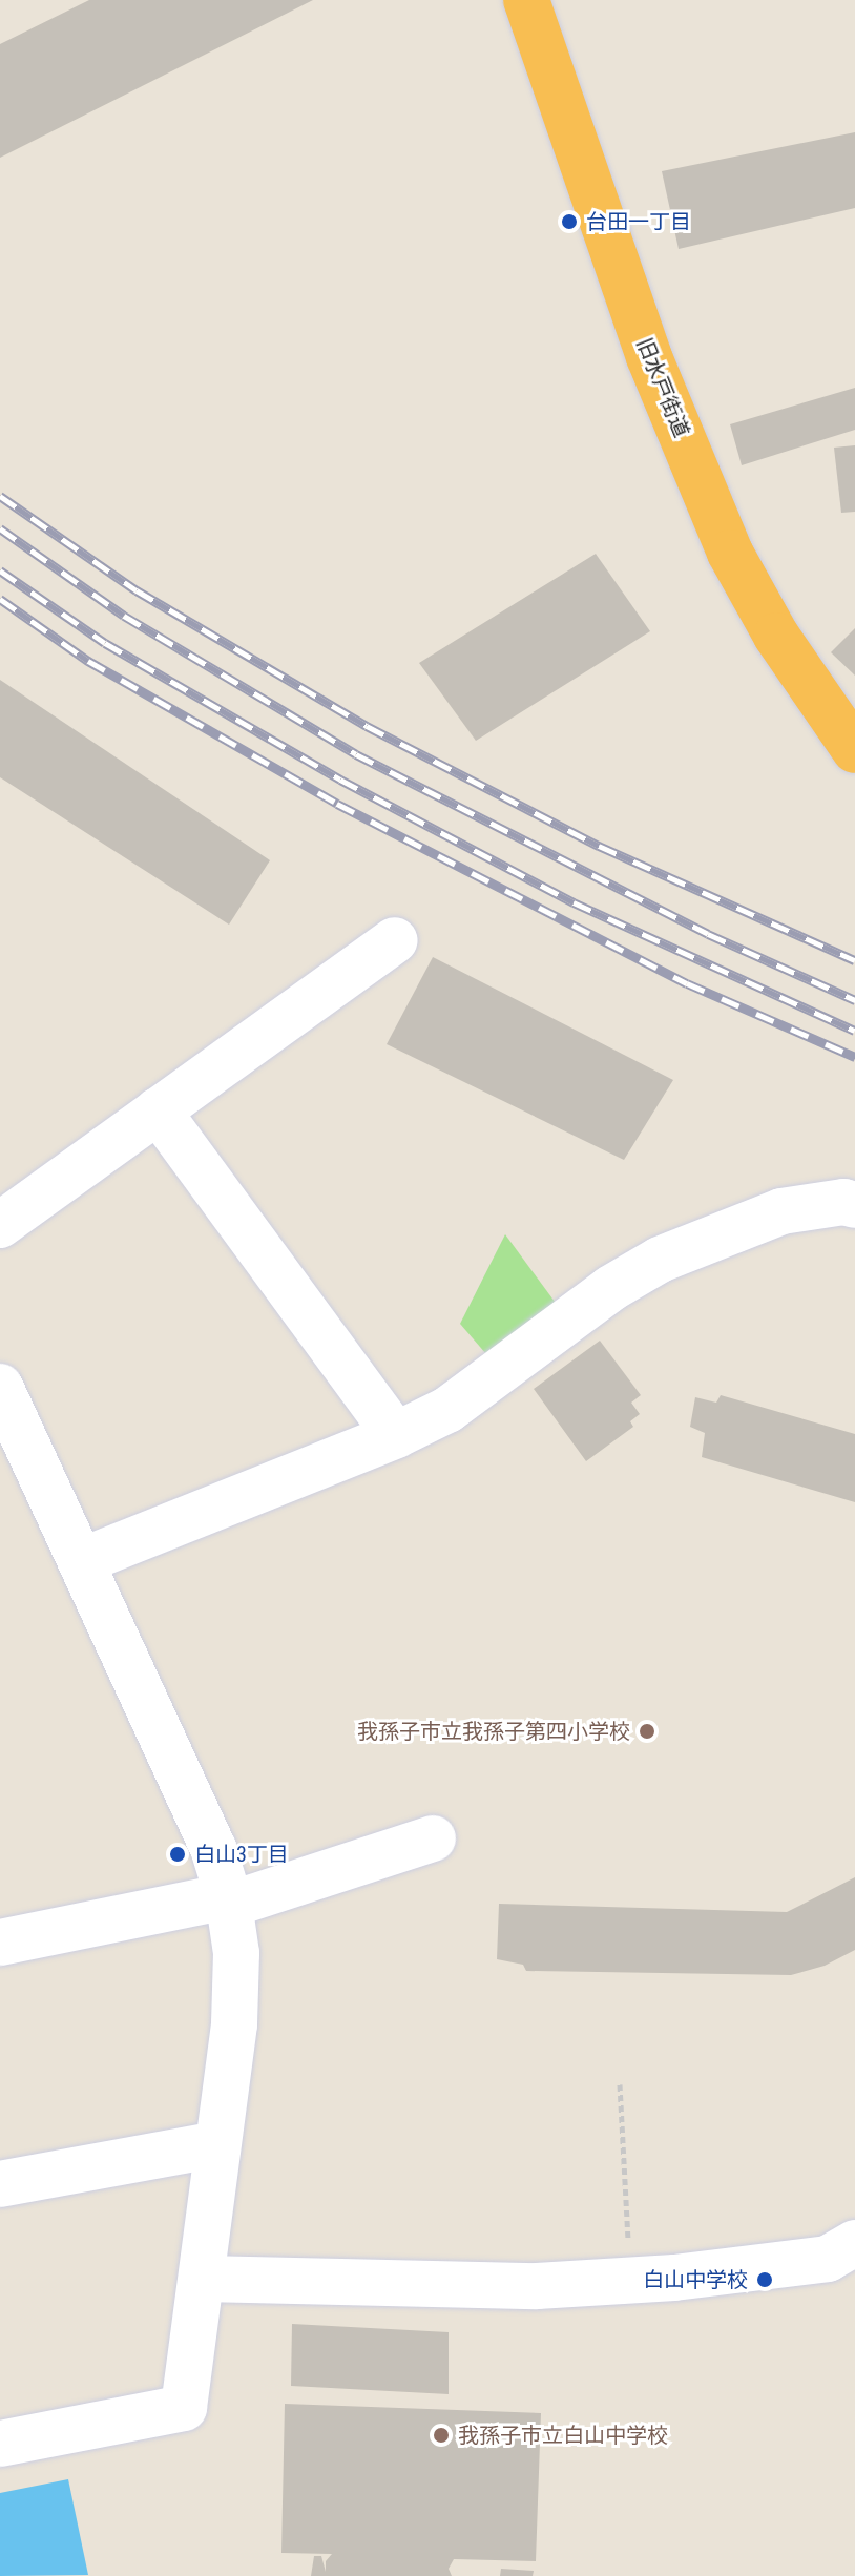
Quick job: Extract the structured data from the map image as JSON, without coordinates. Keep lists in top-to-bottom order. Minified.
{"streets":{"highway":["旧水戸街道"]},"places":["台田一丁目","我孫子市立我孫子第四小学校","白山3丁目","白山中学校","我孫子市立白山中学校"]}
